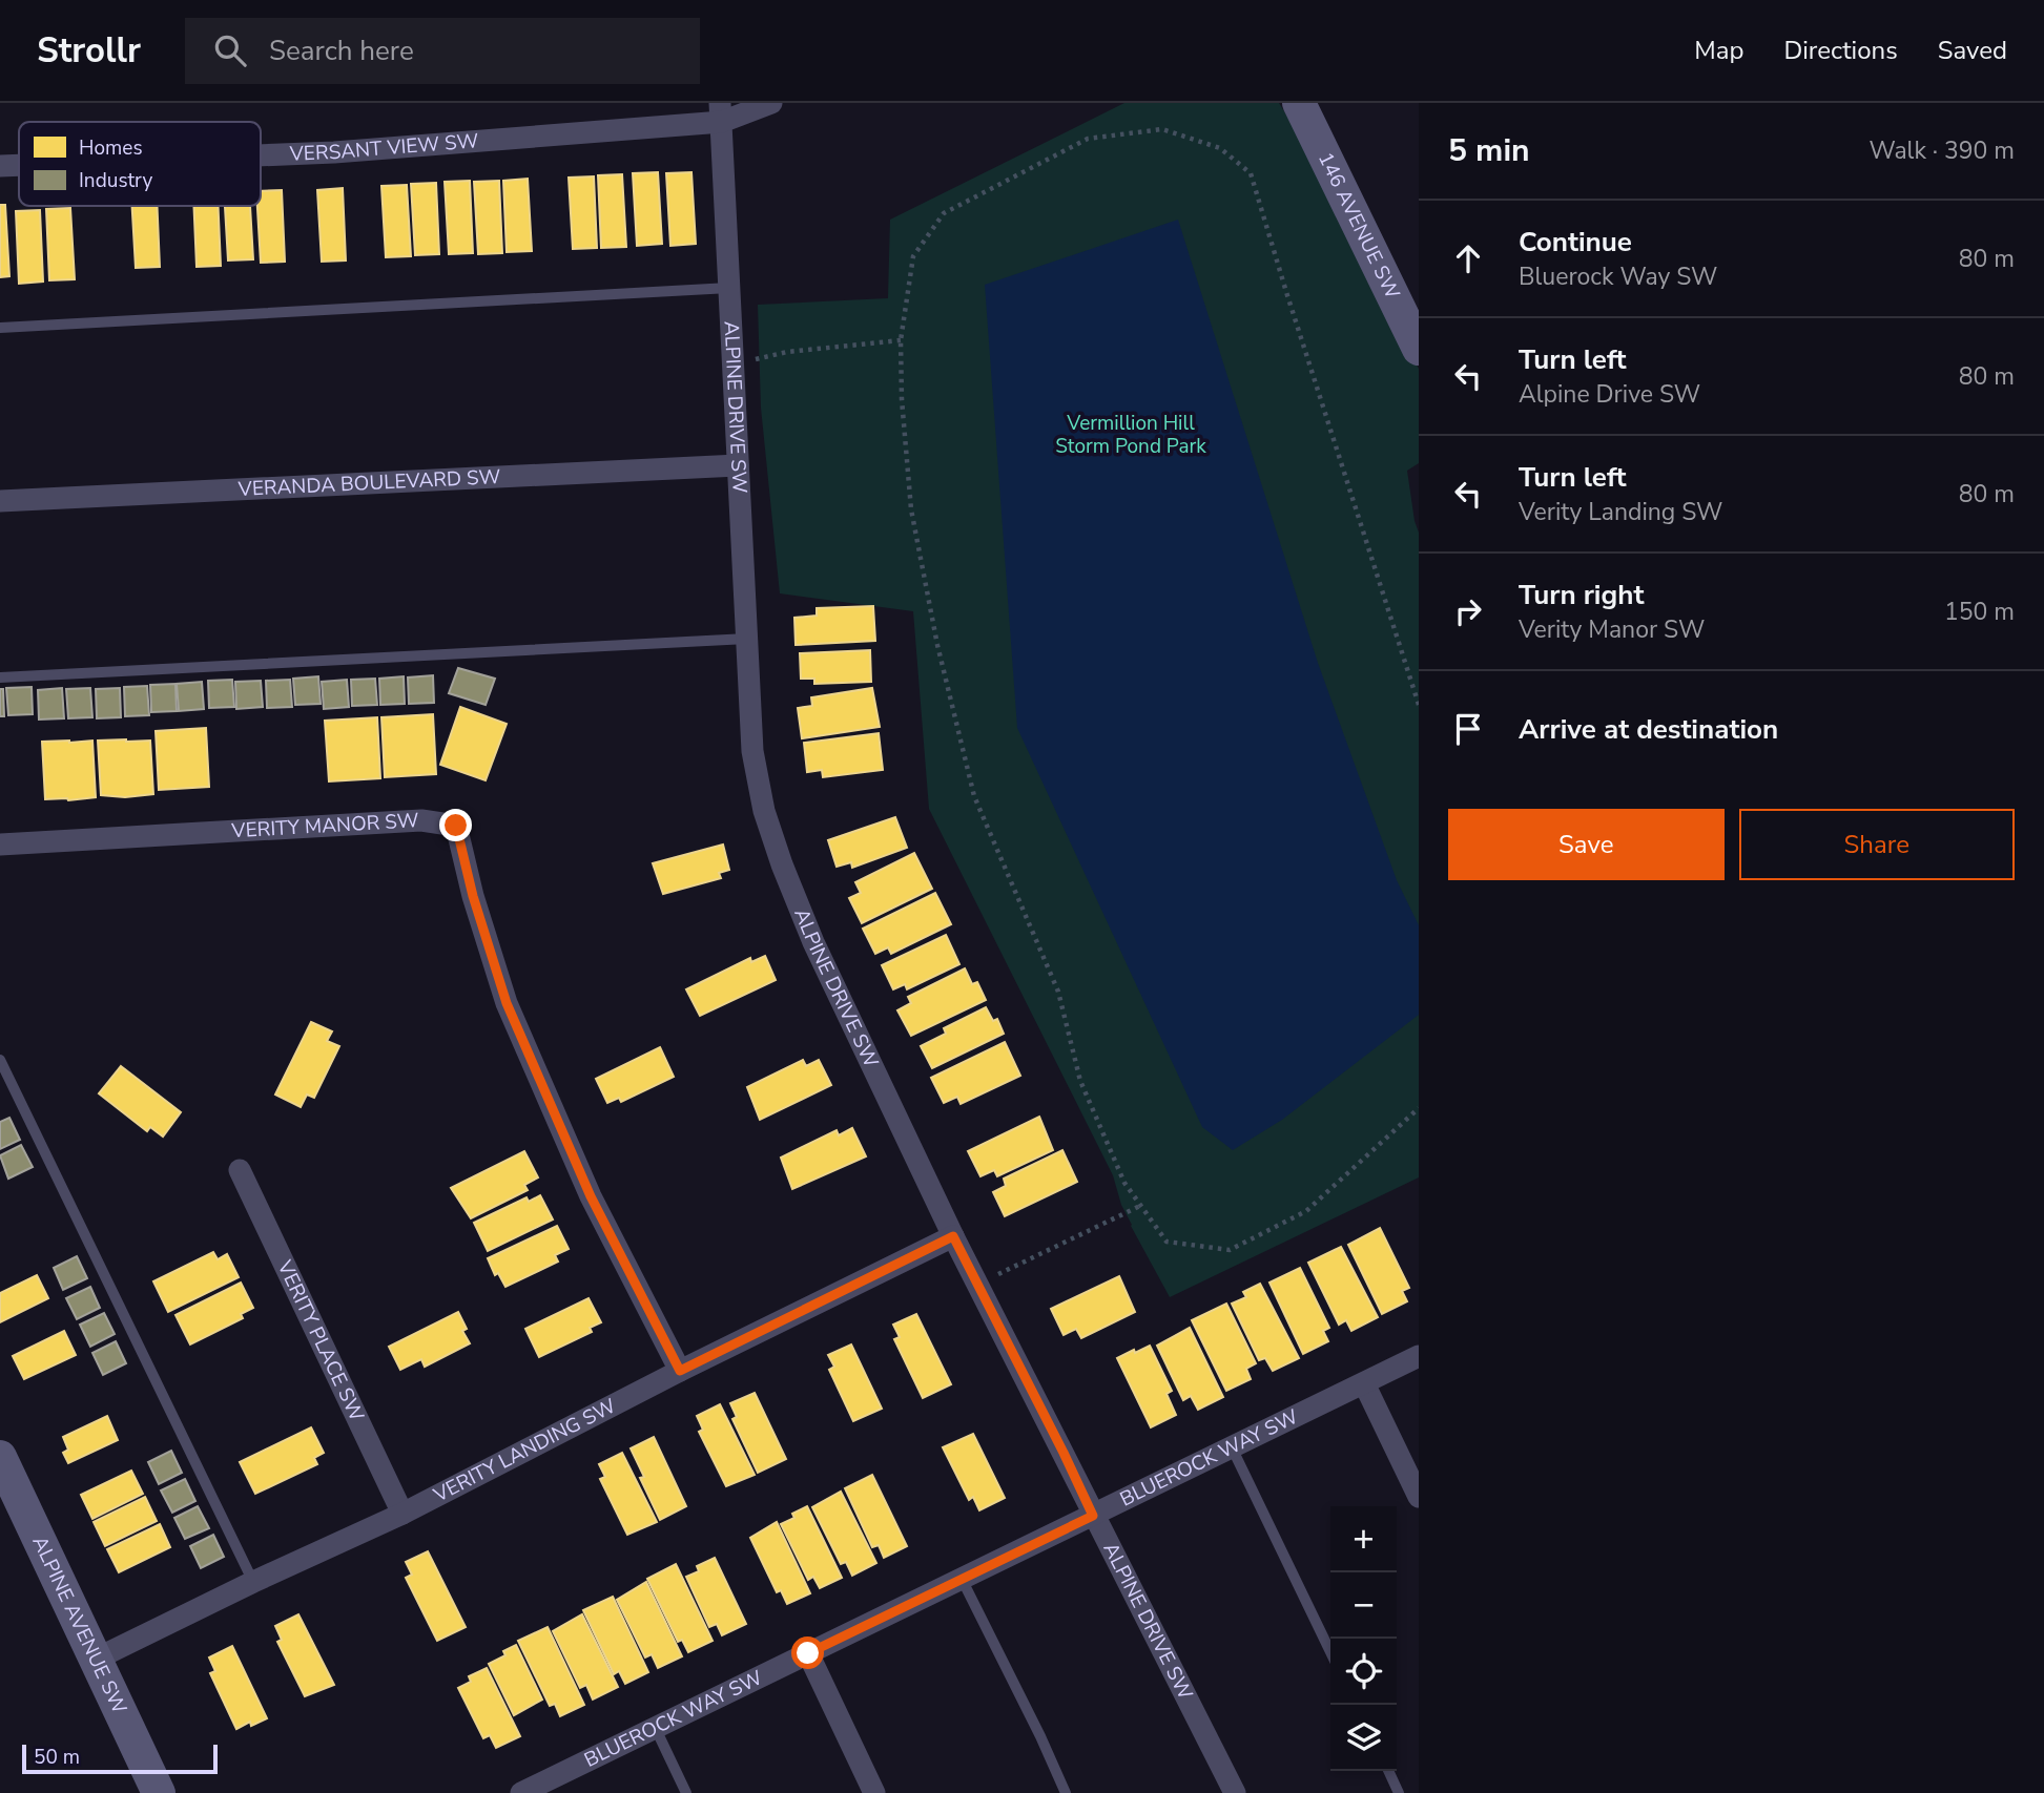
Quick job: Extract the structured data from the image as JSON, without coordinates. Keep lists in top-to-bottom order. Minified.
{"streets":{"street":["VERSANT VIEW SW","146 AVENUE SW","ALPINE DRIVE SW","VERANDA BOULEVARD SW","VERITY MANOR SW","VERITY PLACE SW","VERITY LANDING SW","BLUEROCK WAY SW","ALPINE AVENUE SW"]},"crossings":[["VERSANT VIEW SW","ALPINE DRIVE SW"],["ALPINE DRIVE SW","VERANDA BOULEVARD SW"],["ALPINE DRIVE SW","VERITY LANDING SW"],["ALPINE DRIVE SW","BLUEROCK WAY SW"],["VERITY MANOR SW","VERITY LANDING SW"],["VERITY PLACE SW","VERITY LANDING SW"],["VERITY LANDING SW","ALPINE AVENUE SW"]],"parks":["Vermillion Hill Storm Pond Park"],"legend":["Homes","Industry"],"scale_bar":"50 m","page":{"header":"Strollr","search":"Search here","nav":["Map","Directions","Saved"],"heading":["5 min","Walk · 390 m"],"list":[["Continue","Bluerock Way SW","80 m"],["Turn left","Alpine Drive SW","80 m"],["Turn left","Verity Landing SW","80 m"],["Turn right","Verity Manor SW","150 m"],"Arrive at destination"],"buttons":["Save","Share"],"map_buttons":["+","−"],"scale":"50 m"}}
